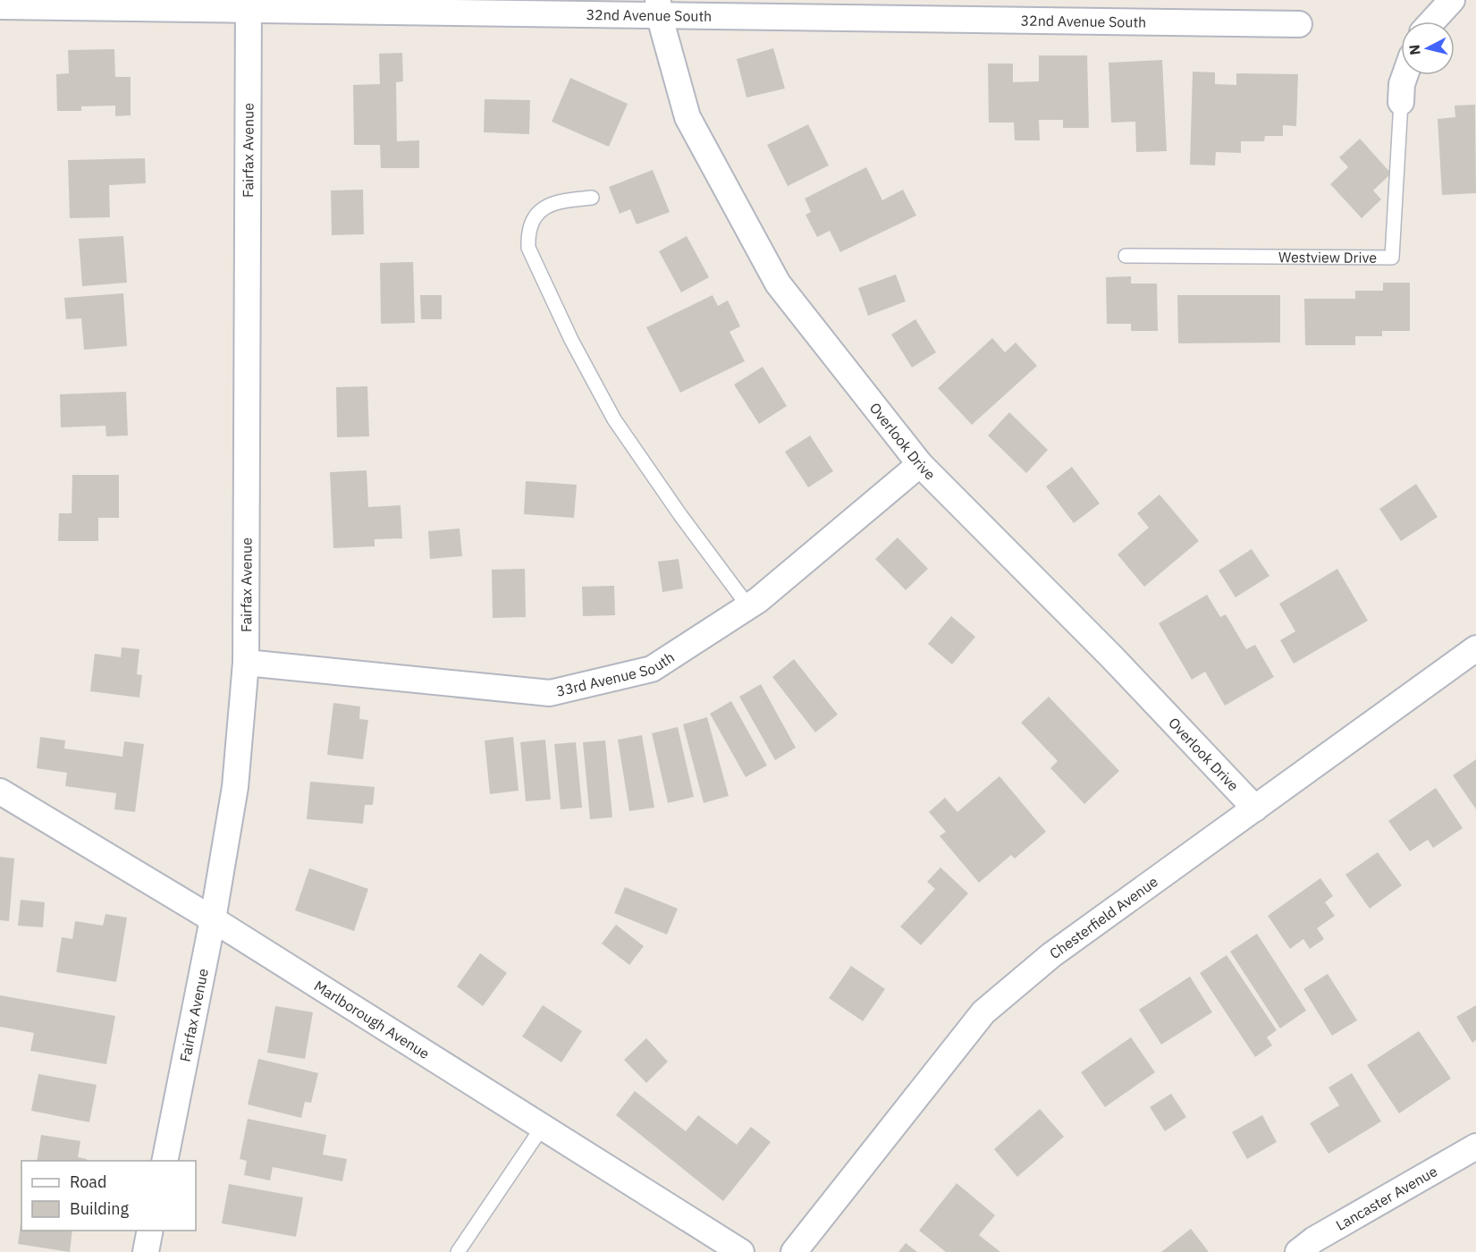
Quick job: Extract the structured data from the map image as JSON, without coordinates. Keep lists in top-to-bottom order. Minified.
{"streets":{"street":["32nd Avenue South","Fairfax Avenue","Westview Drive","Overlook Drive","33rd Avenue South","Chesterfield Avenue","Marlborough Avenue","Lancaster Avenue"]},"crossings":[["32nd Avenue South","Fairfax Avenue"],["32nd Avenue South","Overlook Drive"],["Fairfax Avenue","33rd Avenue South"],["Fairfax Avenue","Marlborough Avenue"],["Overlook Drive","33rd Avenue South"],["Overlook Drive","Chesterfield Avenue"]],"legend":["Road","Building"],"north":"left"}
